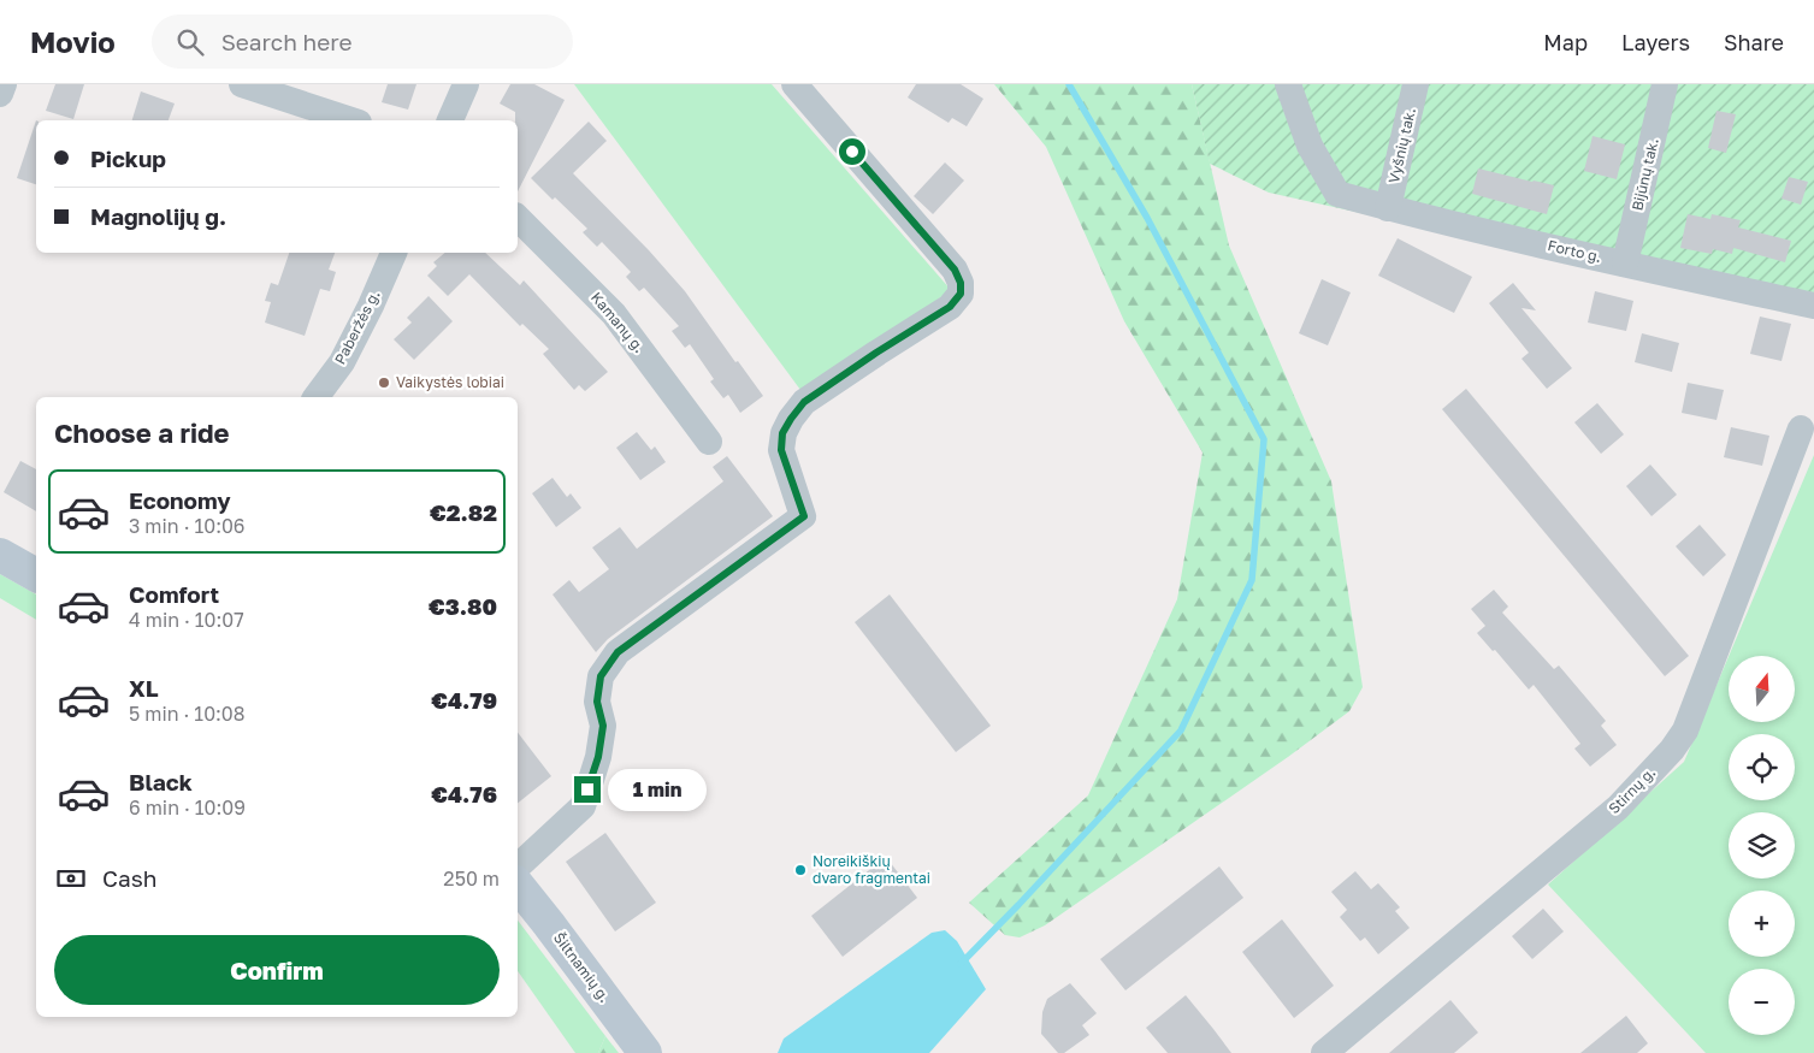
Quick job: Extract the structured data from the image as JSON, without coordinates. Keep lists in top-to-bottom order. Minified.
{"streets":{"main road":["Šiltnamių g."],"street":["Vyšnių tak.","Bijūnų tak.","Forto g.","Kamanų g.","Paberžės g.","Stirnų g."]},"crossings":[["Vyšnių tak.","Forto g."],["Bijūnų tak.","Forto g."]],"places":["Vaikystės lobiai","Noreikiškių dvaro fragmentai"],"north":"top","page":{"header":"Movio","search":"Search here","nav":["Map","Layers","Share"],"banner":["Pickup","Magnolijų g."],"heading":"Choose a ride","list":[{"name":"Economy","note":"3 min · 10:06","value":"€2.82"},{"name":"Comfort","note":"4 min · 10:07","value":"€3.80"},{"name":"XL","note":"5 min · 10:08","value":"€4.79"},{"name":"Black","note":"6 min · 10:09","value":"€4.76"}],"map_buttons":["+","−"],"bubble":"1 min","pay":["Cash","250 m"],"buttons":"Confirm"}}
